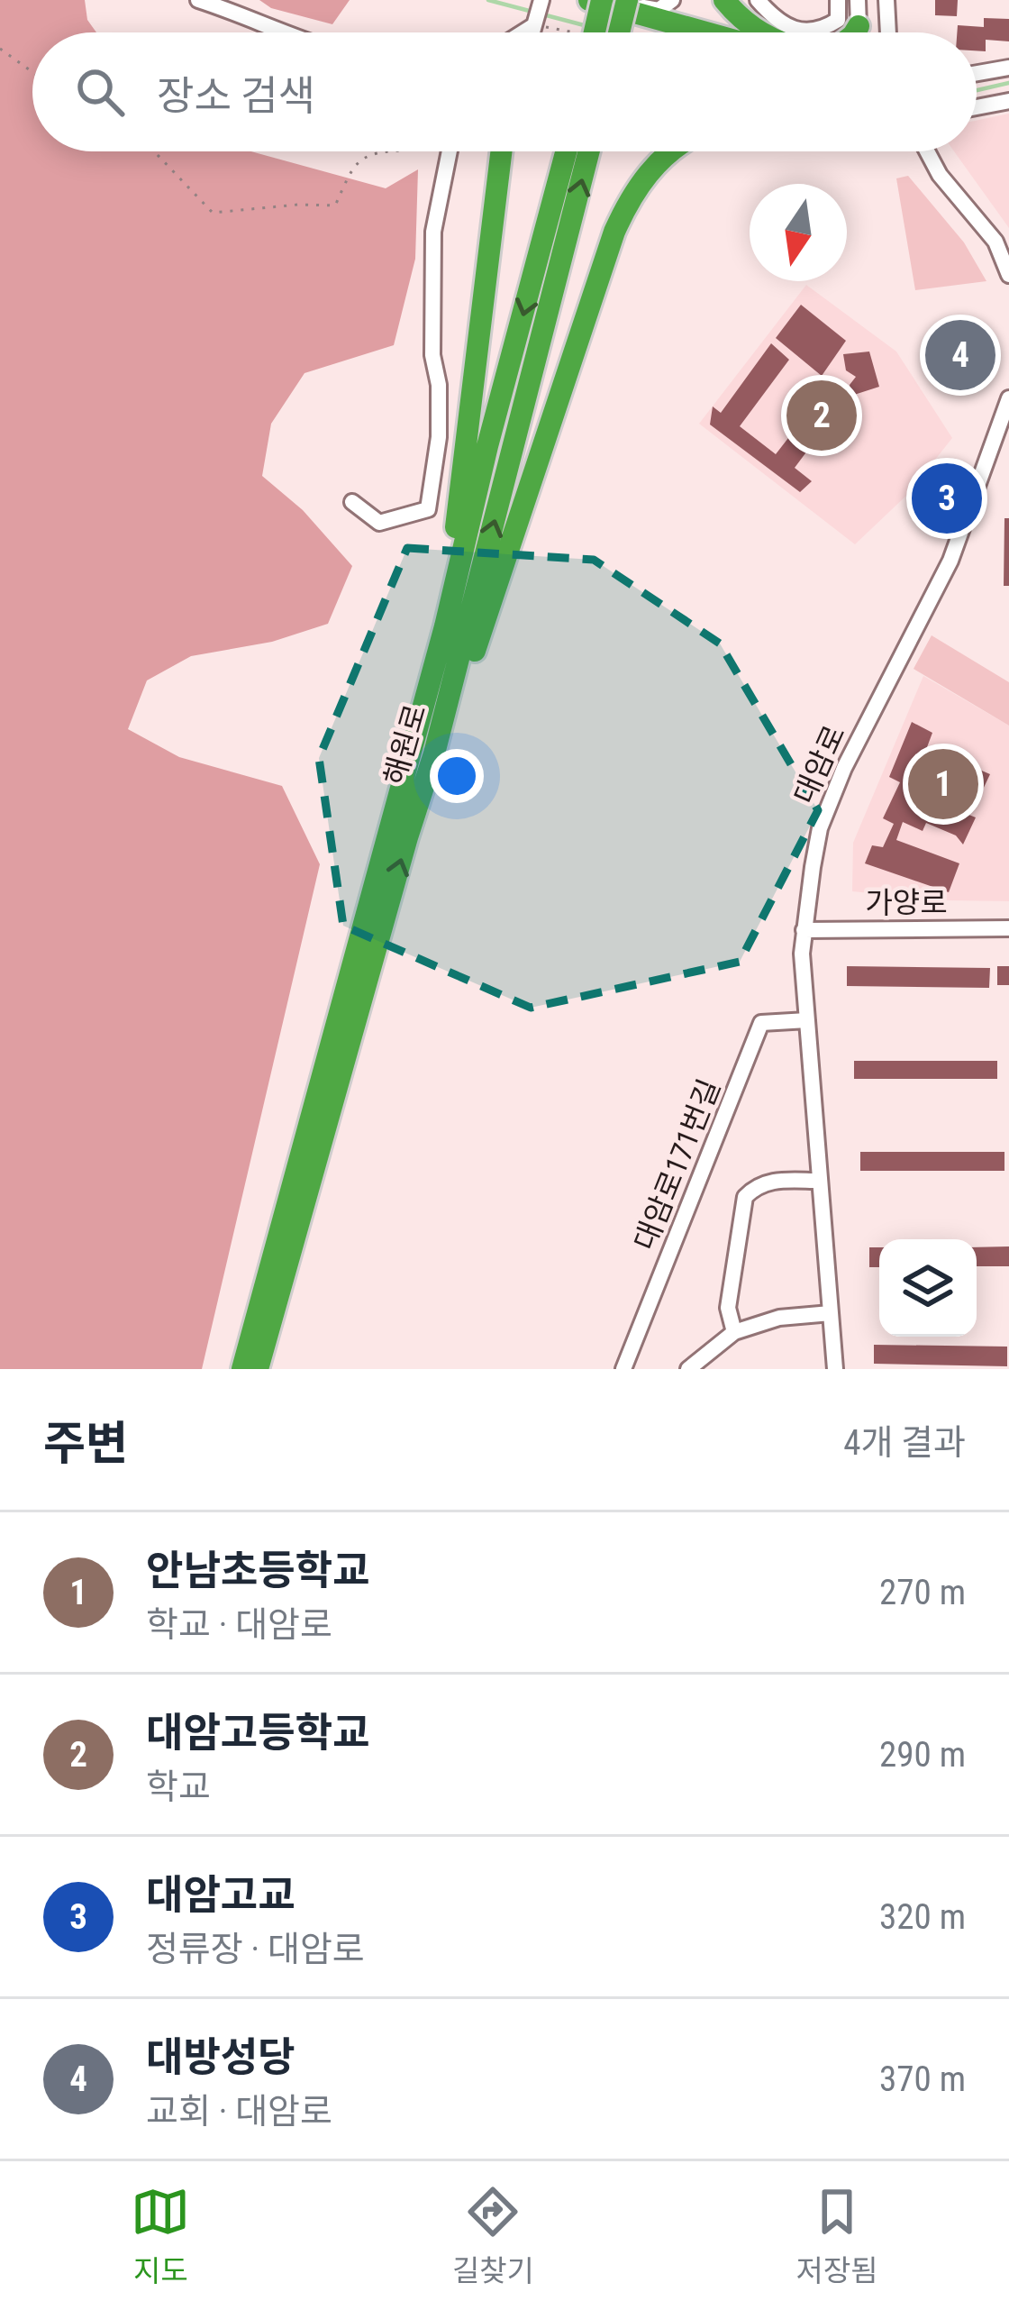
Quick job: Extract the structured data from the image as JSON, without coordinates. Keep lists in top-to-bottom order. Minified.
{"streets":{"highway":["해원로"],"street":["대암로","가양로","대암로171번길"]},"crossings":[["대암로","가양로"],["대암로","대암로171번길"]],"north":"bottom","page":{"search":"장소 검색","pins":["4","2","3","1"],"heading":["주변","4개 결과"],"list":[{"mark":"1","name":"안남초등학교","note":"학교 · 대암로","value":"270 m"},{"mark":"2","name":"대암고등학교","note":"학교","value":"290 m"},{"mark":"3","name":"대암고교","note":"정류장 · 대암로","value":"320 m"},{"mark":"4","name":"대방성당","note":"교회 · 대암로","value":"370 m"}],"nav":["지도","길찾기","저장됨"]}}
